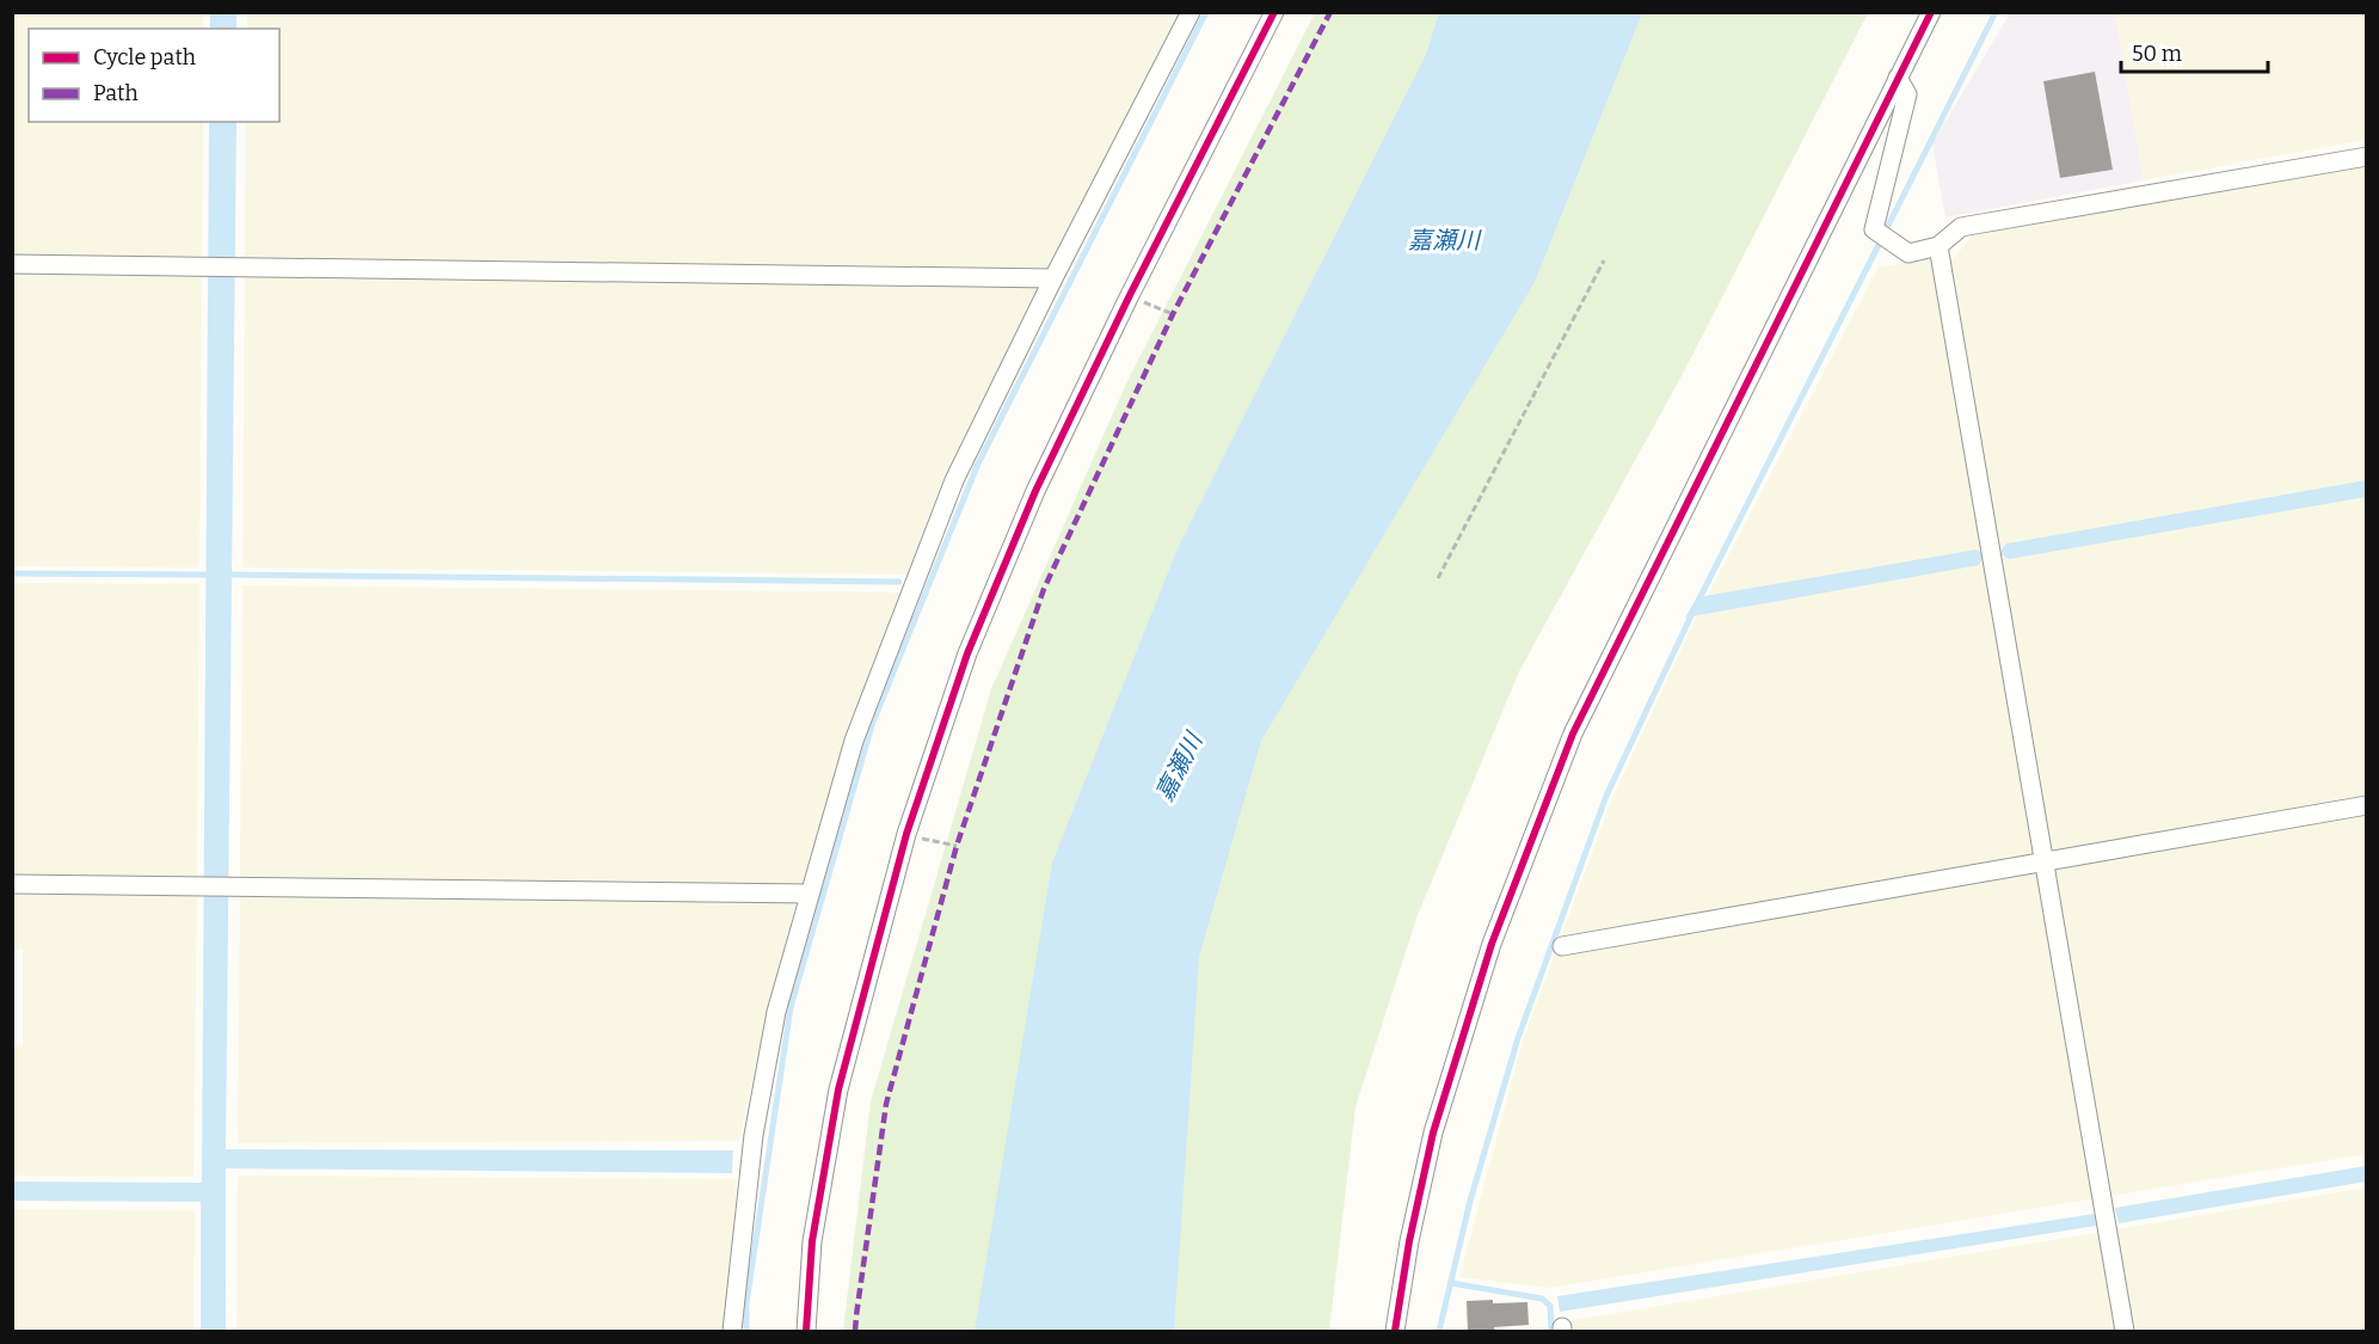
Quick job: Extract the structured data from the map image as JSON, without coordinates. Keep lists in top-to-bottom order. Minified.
{"water":["嘉瀬川"],"legend":["Cycle path","Path"],"scale_bar":"50 m"}
